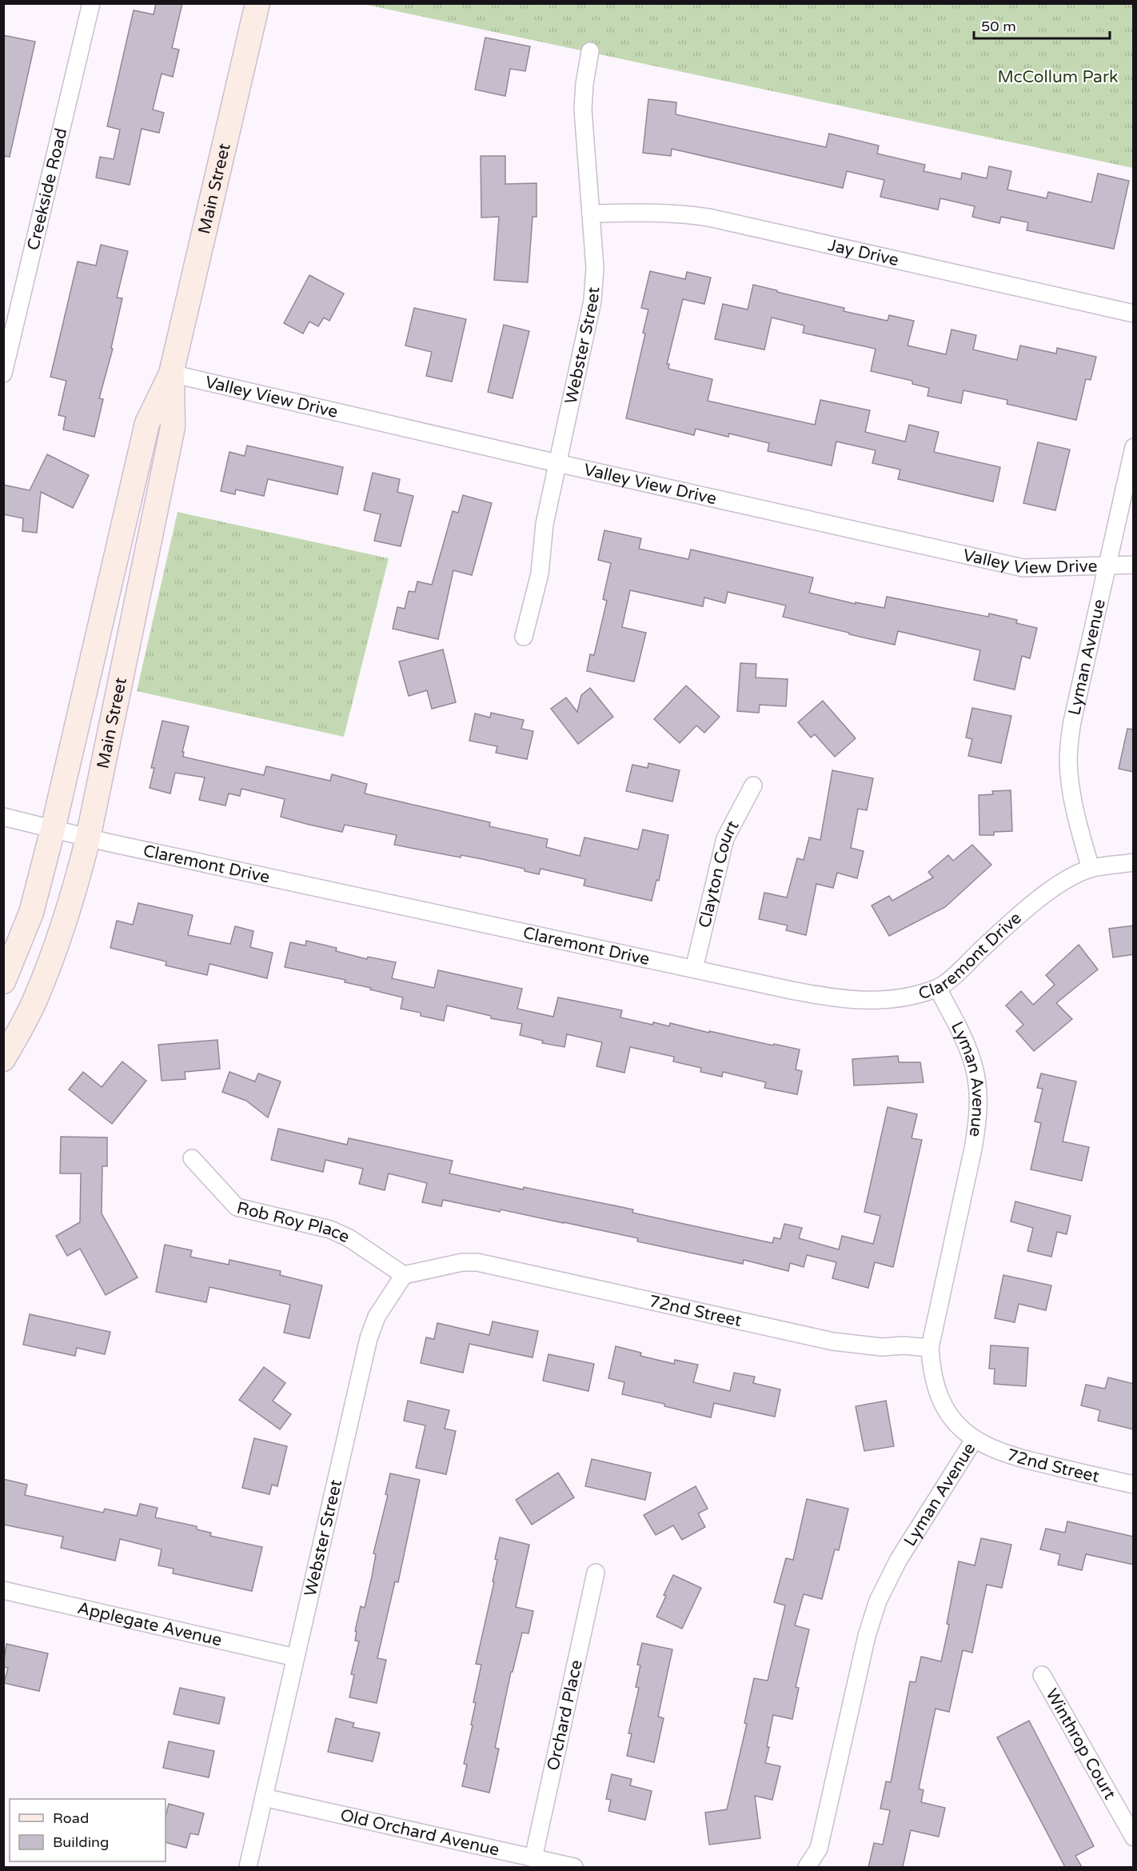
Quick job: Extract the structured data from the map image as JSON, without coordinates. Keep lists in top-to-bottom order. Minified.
{"streets":{"main road":["Main Street"],"street":["Creekside Road","Jay Drive","Webster Street","Valley View Drive","Lyman Avenue","Claremont Drive","Clayton Court","Rob Roy Place","72nd Street","Applegate Avenue","Orchard Place","Winthrop Court","Old Orchard Avenue"]},"crossings":[["Main Street","Valley View Drive"],["Main Street","Claremont Drive"],["Jay Drive","Webster Street"],["Webster Street","Valley View Drive"],["Webster Street","Rob Roy Place"],["Webster Street","72nd Street"],["Webster Street","Applegate Avenue"],["Webster Street","Old Orchard Avenue"],["Valley View Drive","Lyman Avenue"],["Lyman Avenue","Claremont Drive"],["Lyman Avenue","72nd Street"],["Claremont Drive","Clayton Court"],["Rob Roy Place","72nd Street"],["Orchard Place","Old Orchard Avenue"]],"parks":["McCollum Park"],"legend":["Road","Building"],"scale_bar":"50 m"}
